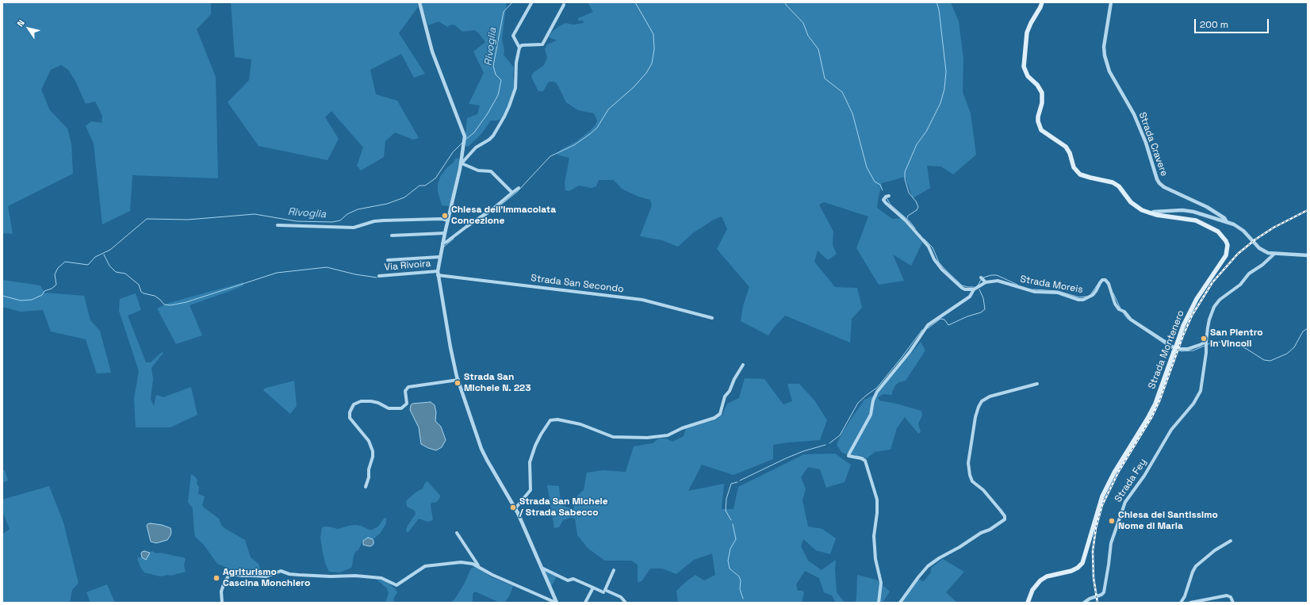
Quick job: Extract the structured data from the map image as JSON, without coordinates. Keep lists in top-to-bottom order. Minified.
{"streets":{"main road":["Strada Montenero"],"street":["Strada Cravere","Via Rivoira","Strada San Secondo","Strada Moreis","Strada Fey"]},"crossings":[["Strada Cravere","Strada Montenero"],["Strada Moreis","Strada Fey"]],"water":["Rivoglia"],"places":["Chiesa dell′Immacolata Concezione","San Pientro in Vincoli","Strada San Michele N. 223","Strada San Michele / Strada Sabecco","Chiesa del Santissimo Nome di Maria","Agriturismo Cascina Monchiero"],"scale_bar":"200 m","north":"top left"}
